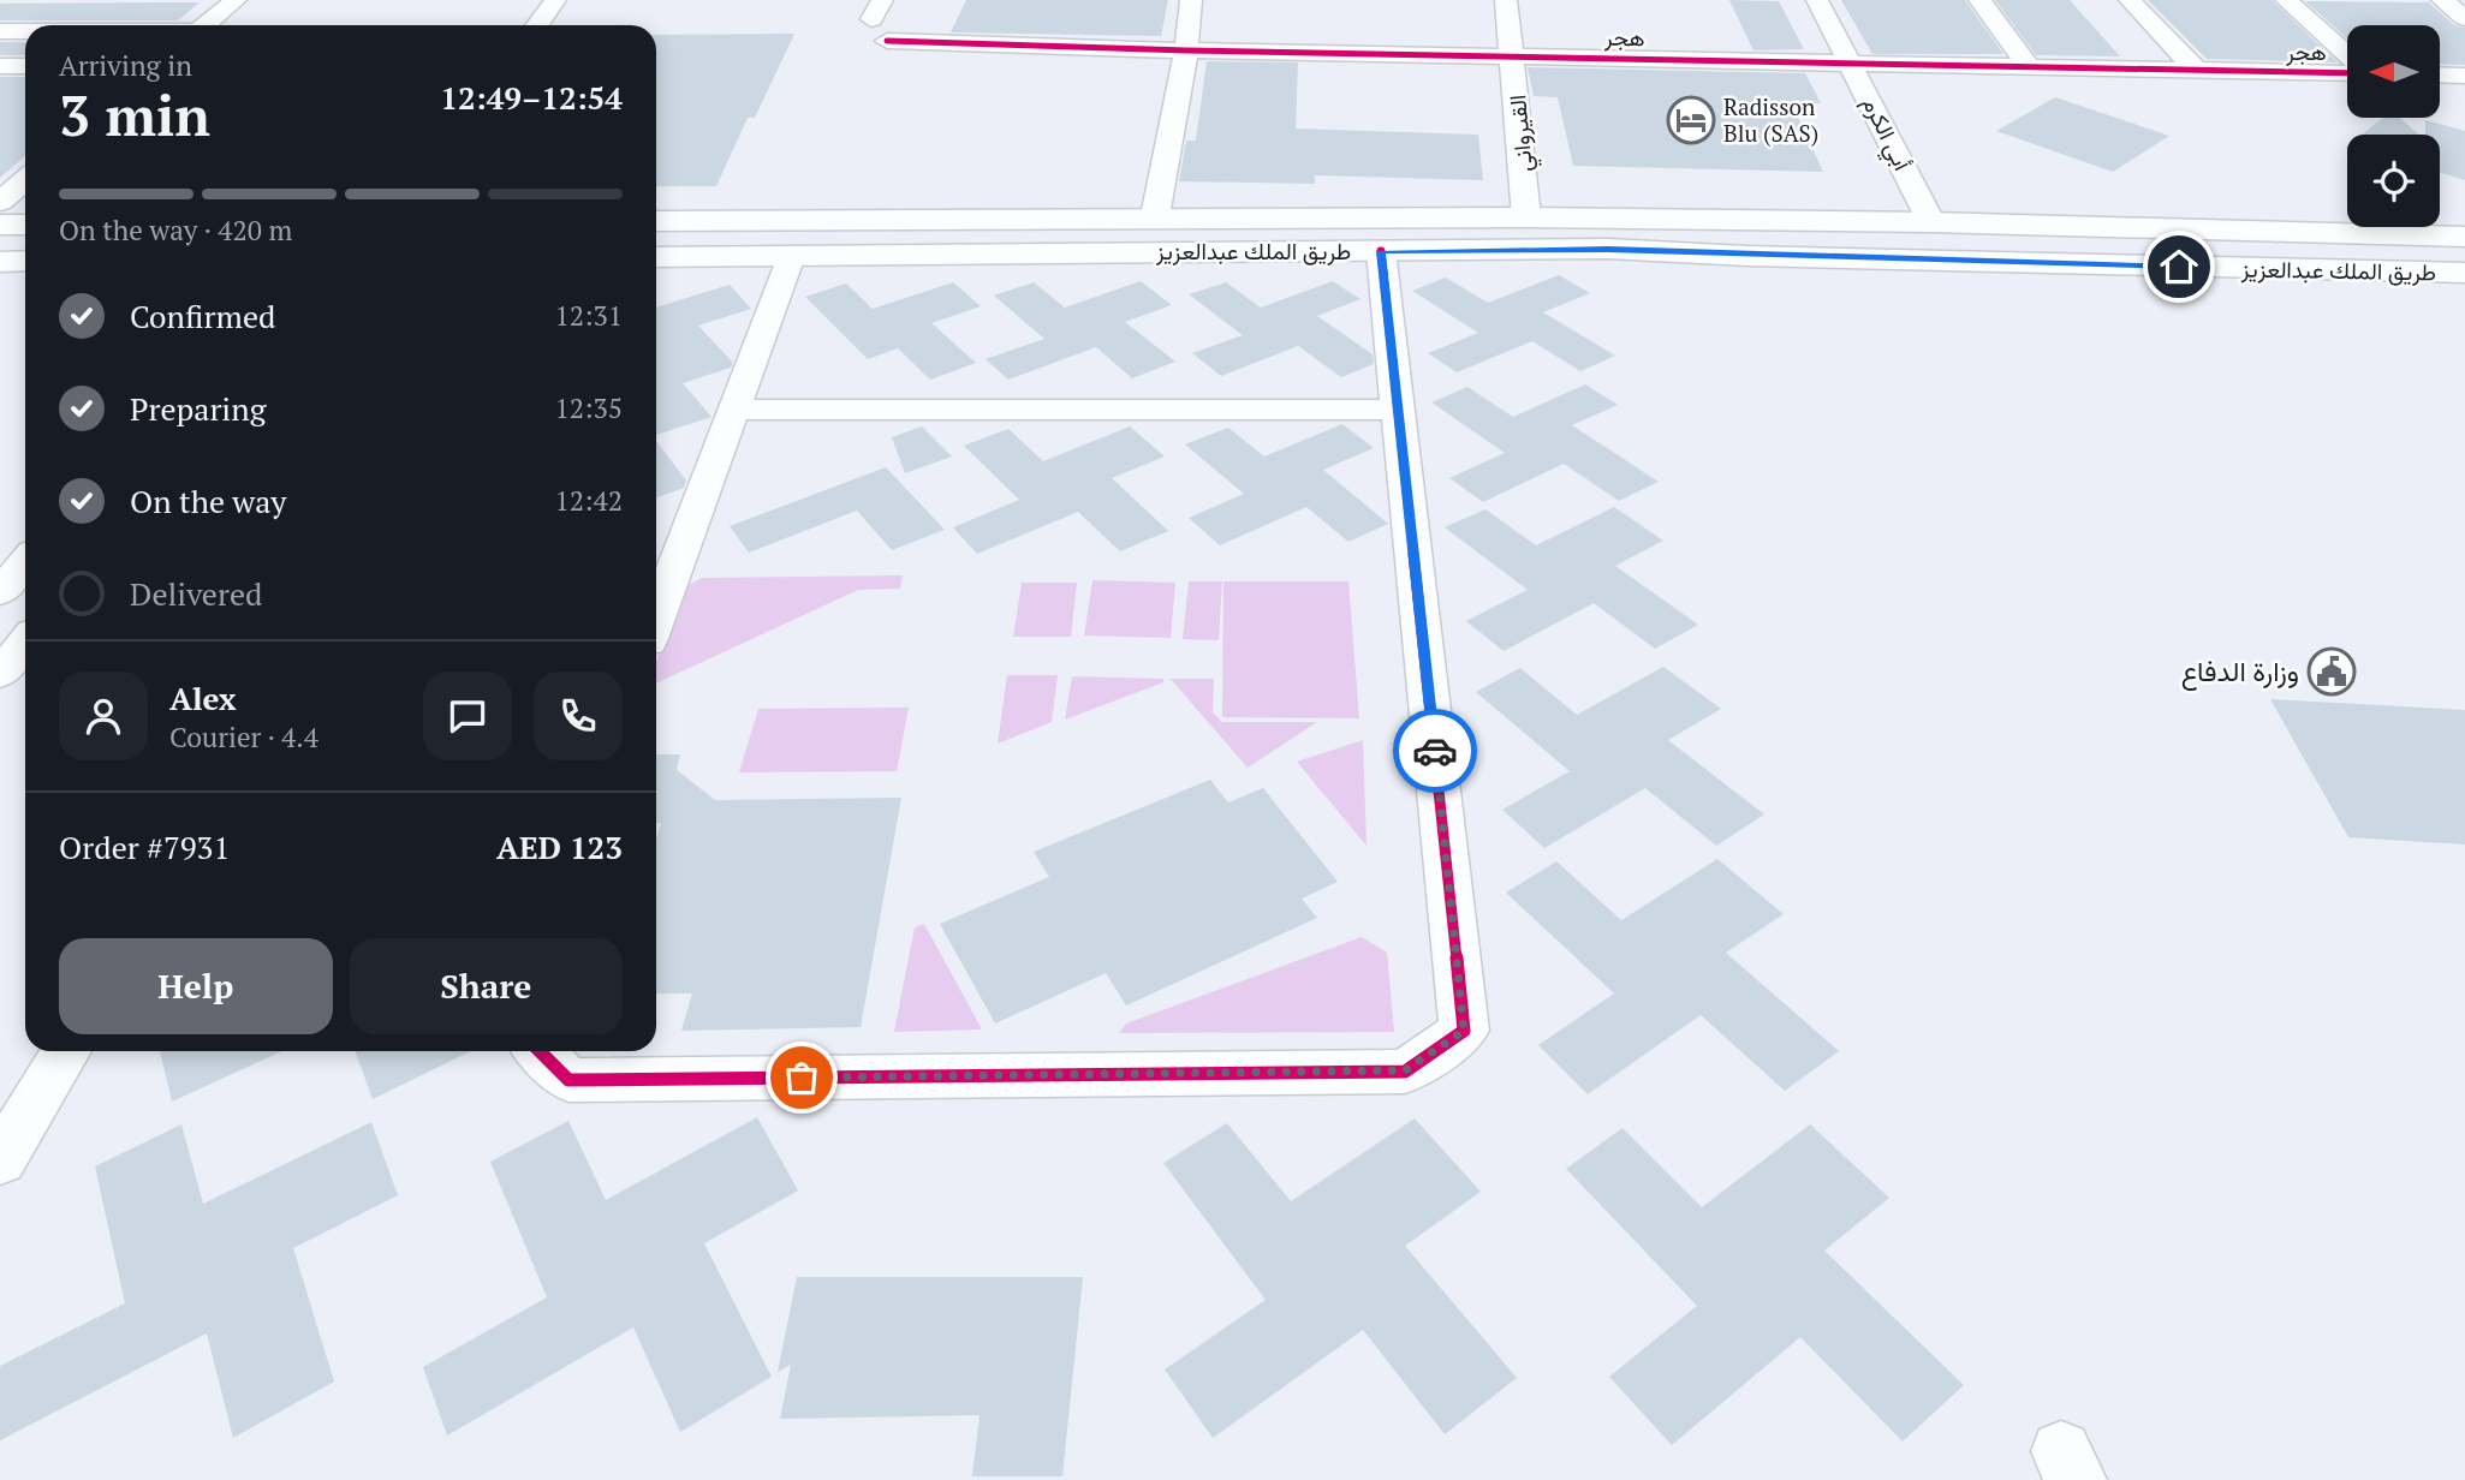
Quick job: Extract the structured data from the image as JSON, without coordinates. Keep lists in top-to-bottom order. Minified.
{"streets":{"main road":["طريق الملك عبدالعزيز"],"street":["هجر","القيرواني","أبي الكرم"]},"crossings":[["هجر","القيرواني"],["هجر","أبي الكرم"],["القيرواني","طريق الملك عبدالعزيز"],["أبي الكرم","طريق الملك عبدالعزيز"]],"places":{"hotel":["Radisson Blu (SAS)"],"public building":["وزارة الدفاع"]},"north":"left","page":{"heading":["3 min","Arriving in","12:49–12:54"],"panel":["Alex","Courier · 4.4","Order #7931","AED 123"],"bar":"On the way · 420 m","list":[["Confirmed","12:31"],["Preparing","12:35"],["On the way","12:42"],"Delivered"],"buttons":["Help","Share"]}}
